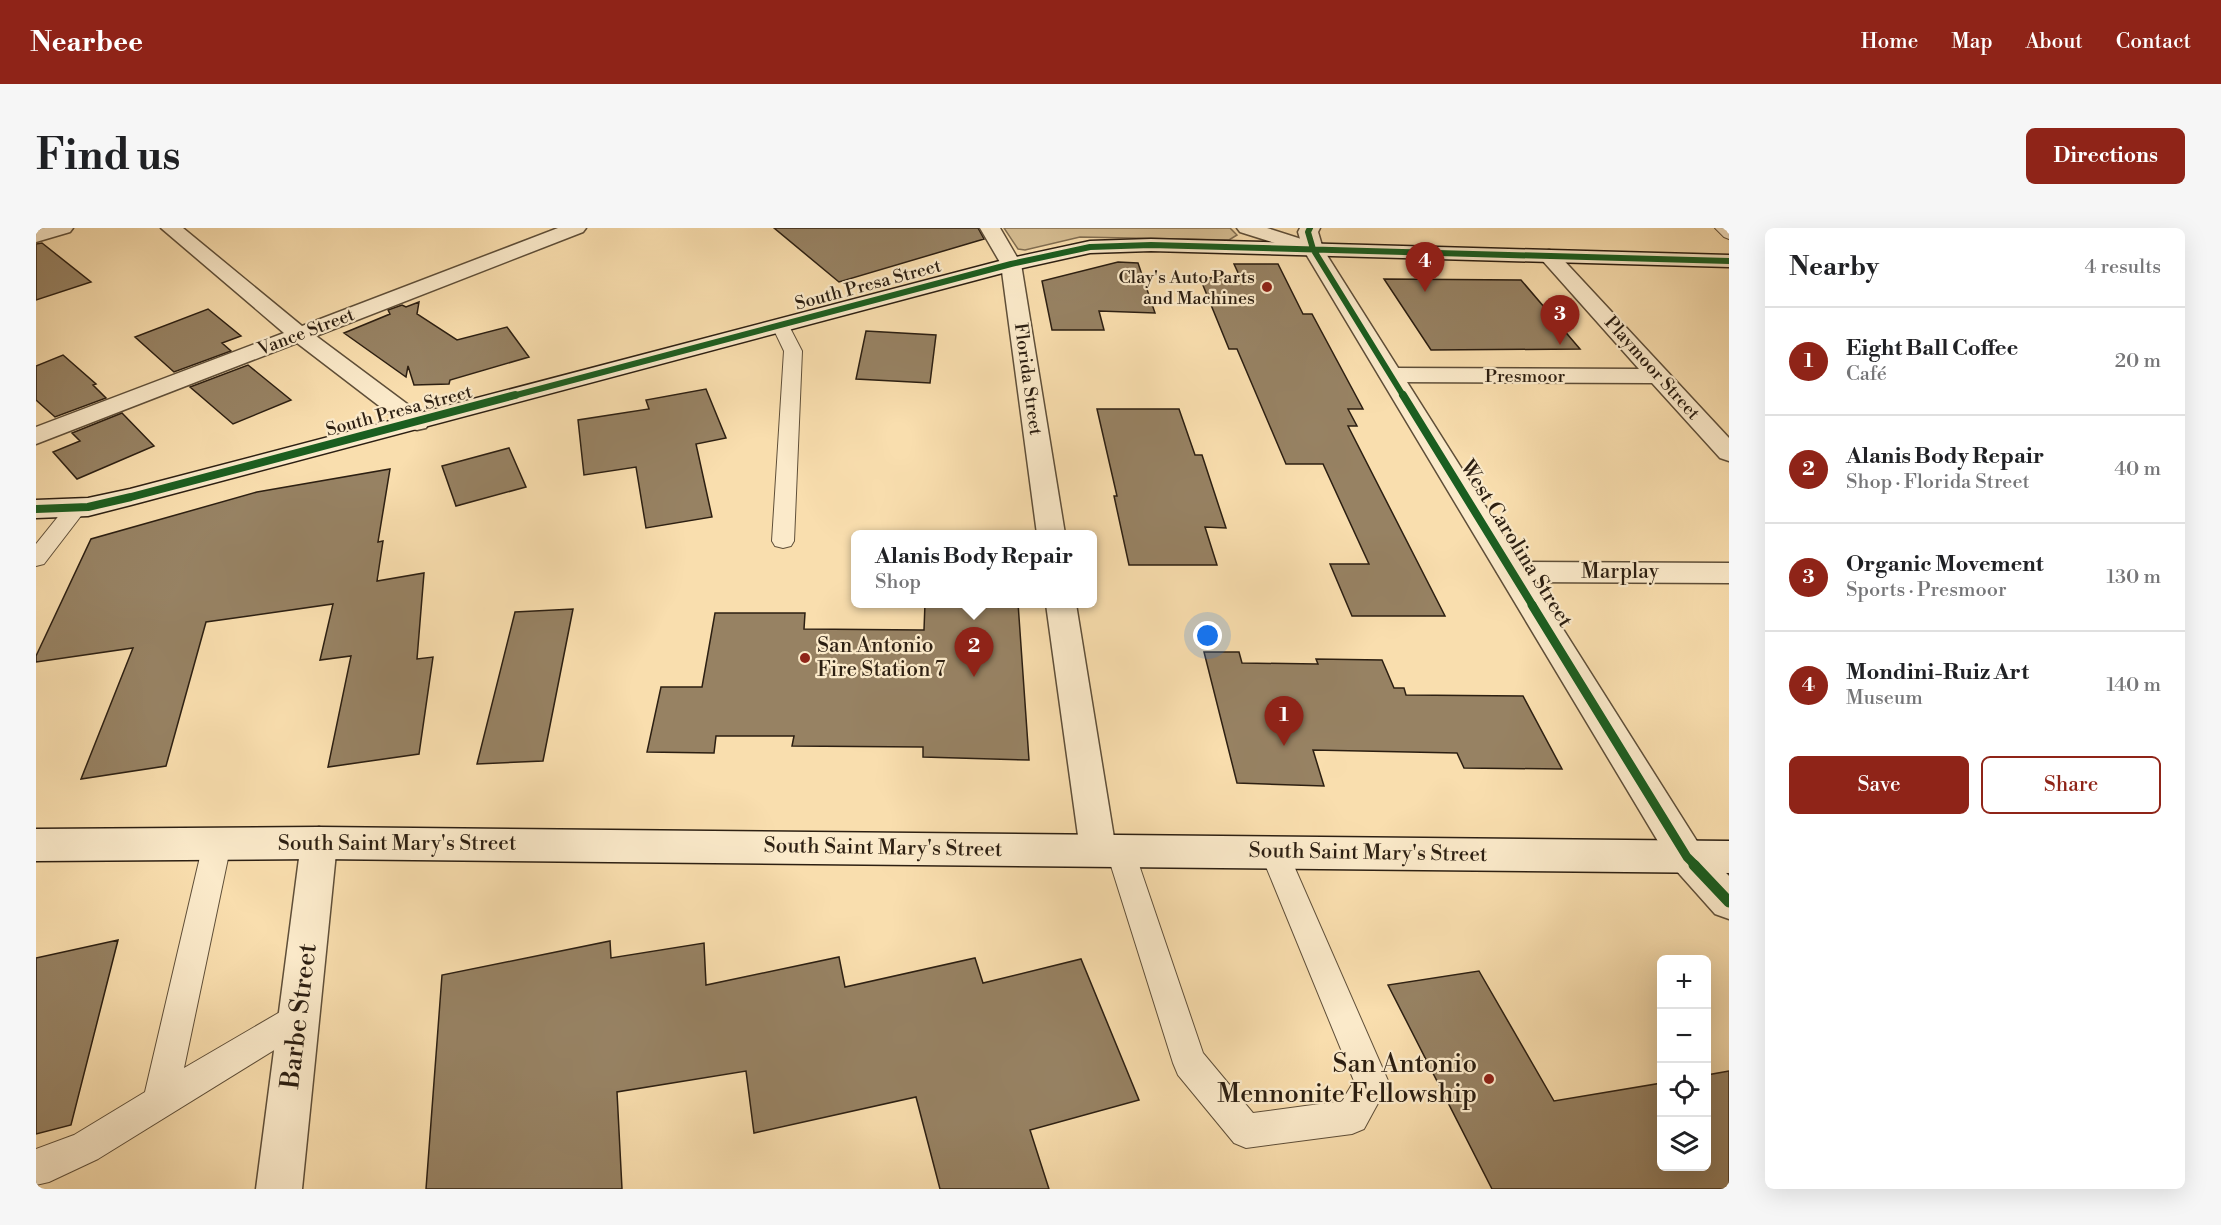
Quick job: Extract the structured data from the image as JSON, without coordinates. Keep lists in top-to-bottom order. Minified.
{"streets":{"street":["South Presa Street","Vance Street","Playmoor Street","Presmoor","Florida Street","West Carolina Street","Marplay","South Saint Mary's Street","Barbe Street"]},"crossings":[["South Presa Street","Playmoor Street"],["South Presa Street","Florida Street"],["South Presa Street","West Carolina Street"],["Playmoor Street","Presmoor"],["Presmoor","West Carolina Street"],["West Carolina Street","Marplay"],["West Carolina Street","South Saint Mary's Street"],["South Saint Mary's Street","Barbe Street"]],"places":["Clay's Auto Parts and Machines","San Antonio Fire Station 7","San Antonio Mennonite Fellowship"],"page":{"header":"Nearbee","nav":["Home","Map","About","Contact"],"buttons":["Directions",["Save","Share"]],"title":"Find us","heading":["Nearby","4 results"],"pins":["4","3","2","1"],"list":[{"mark":"1","name":"Eight Ball Coffee","note":"Café","value":"20 m"},{"mark":"2","name":"Alanis Body Repair","note":"Shop · Florida Street","value":"40 m"},{"mark":"3","name":"Organic Movement","note":"Sports · Presmoor","value":"130 m"},{"mark":"4","name":"Mondini-Ruiz Art","note":"Museum","value":"140 m"}],"popup":["Alanis Body Repair","Shop"],"map_buttons":["+","−"]}}
